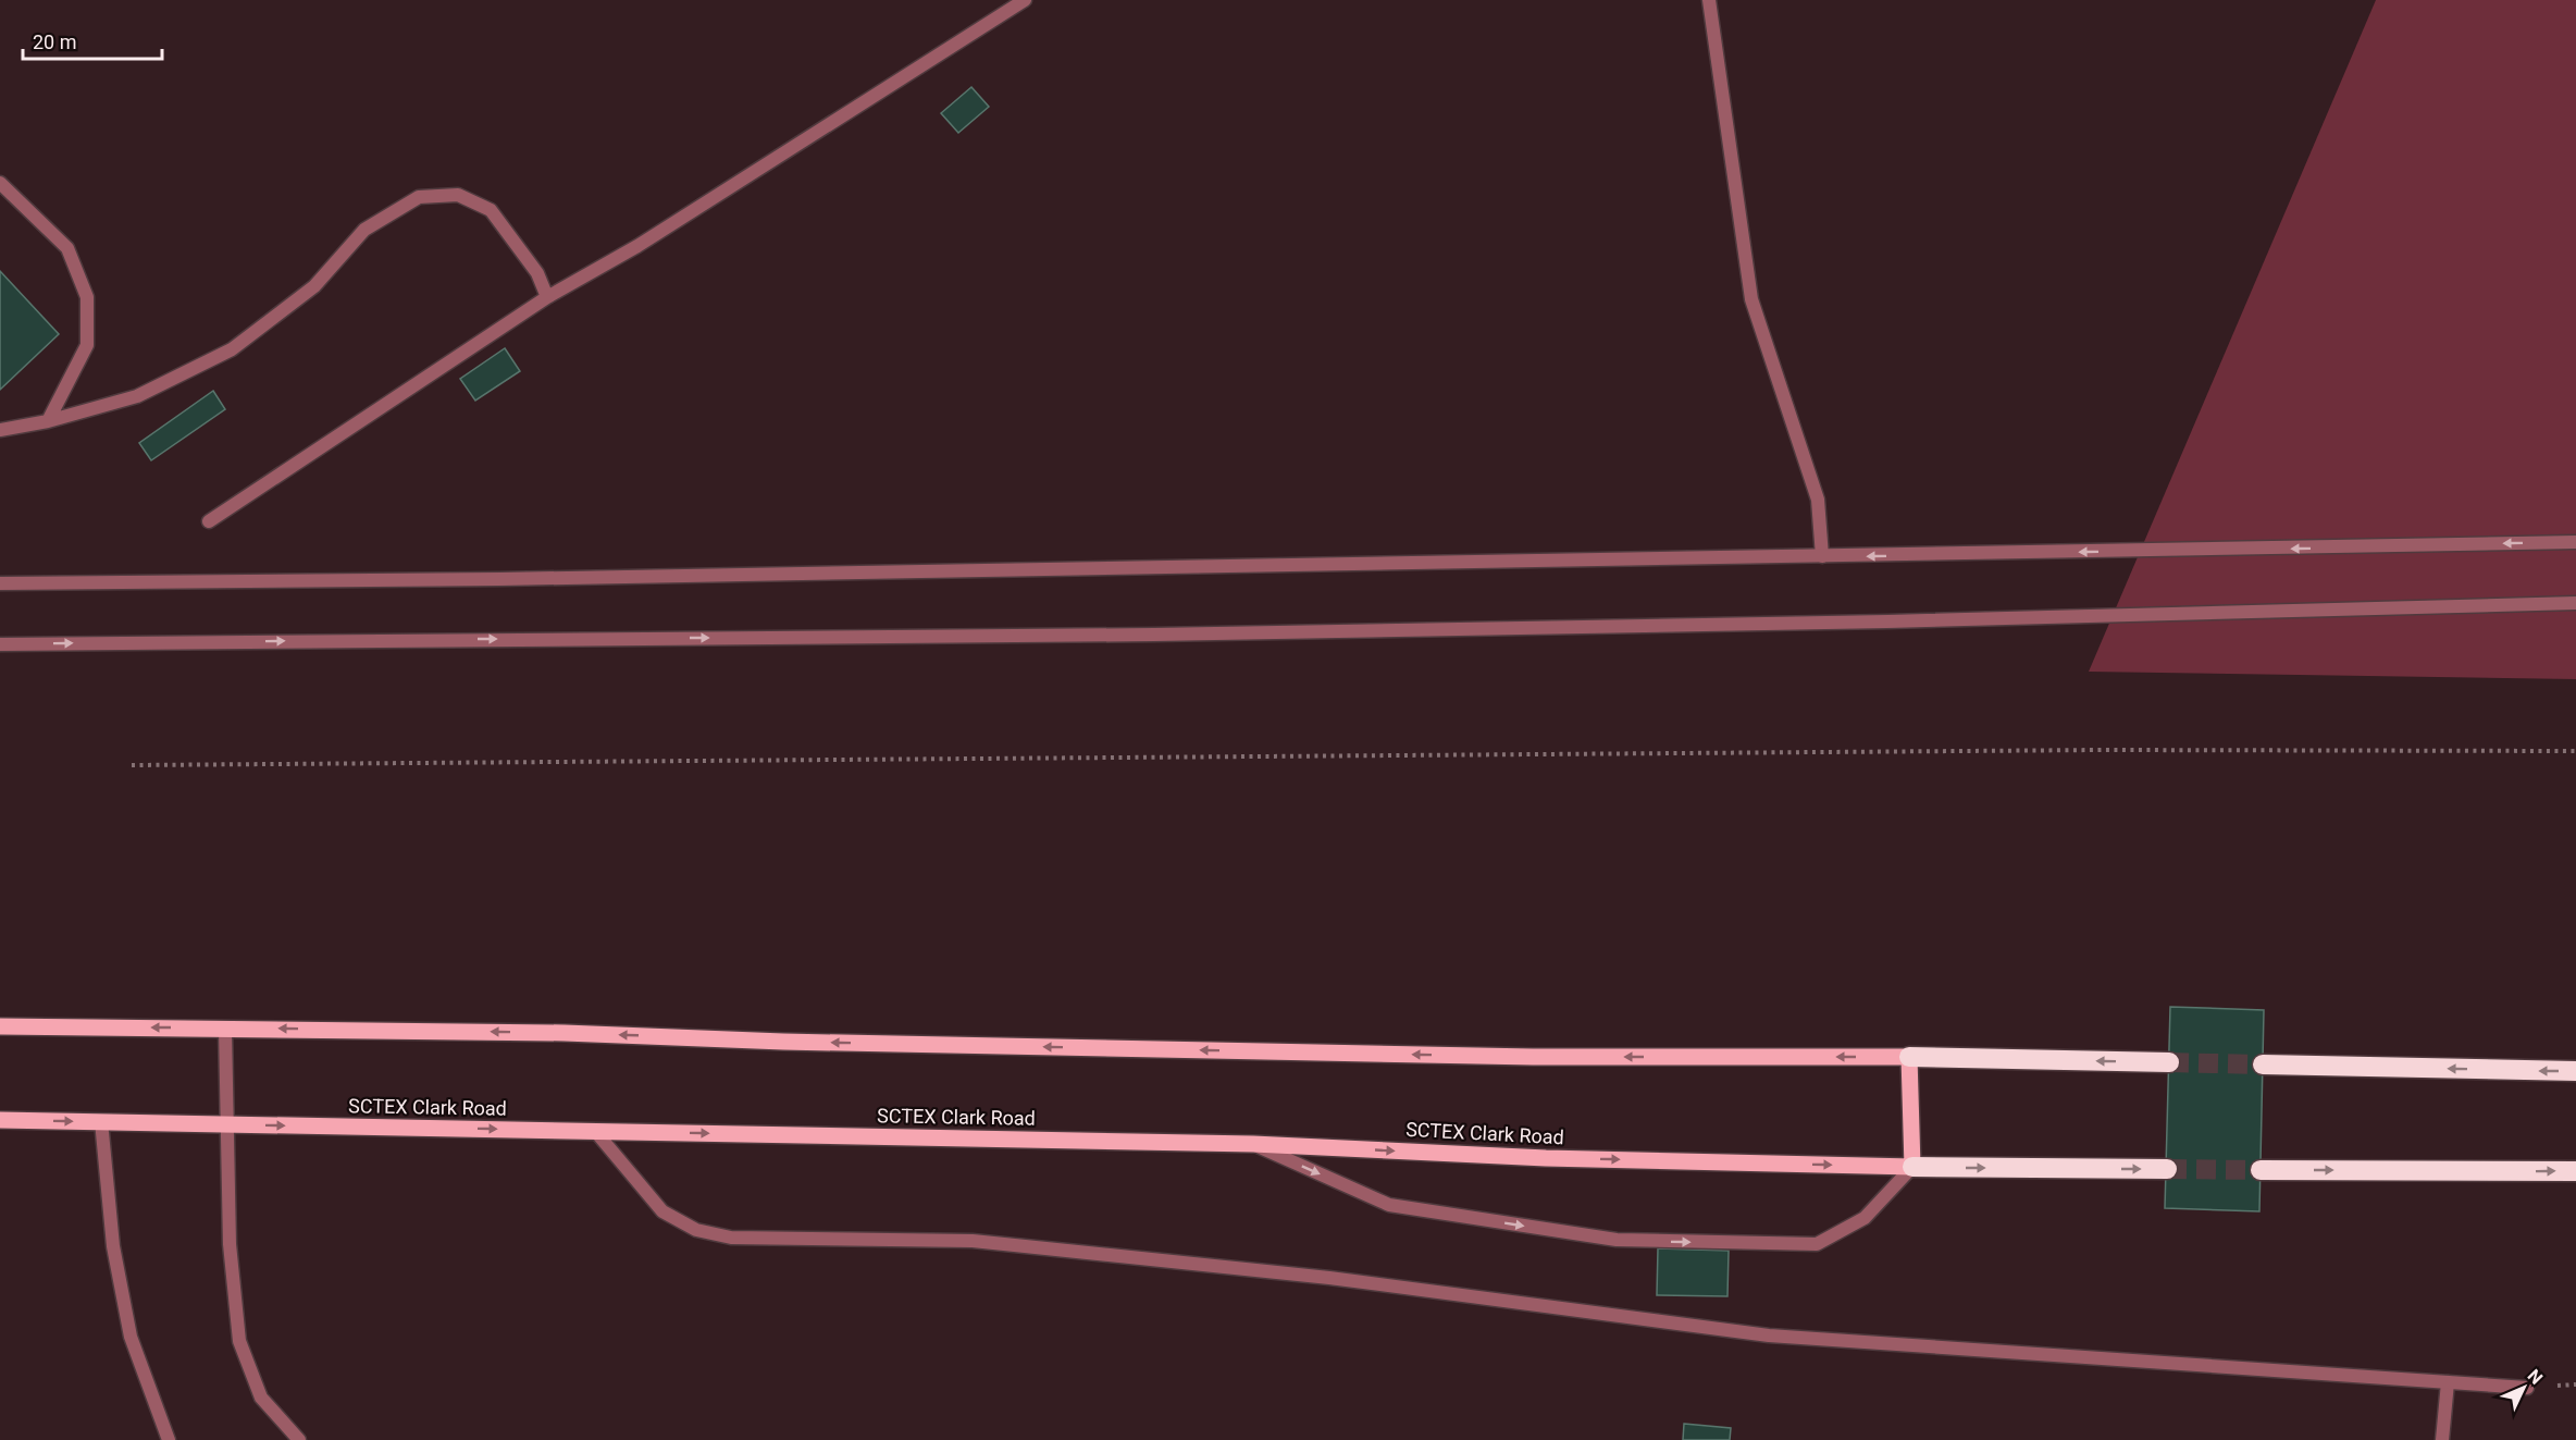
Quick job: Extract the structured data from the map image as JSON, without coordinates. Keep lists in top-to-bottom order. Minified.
{"streets":{"main road":["SCTEX Clark Road"]},"scale_bar":"20 m","north":"top right"}
